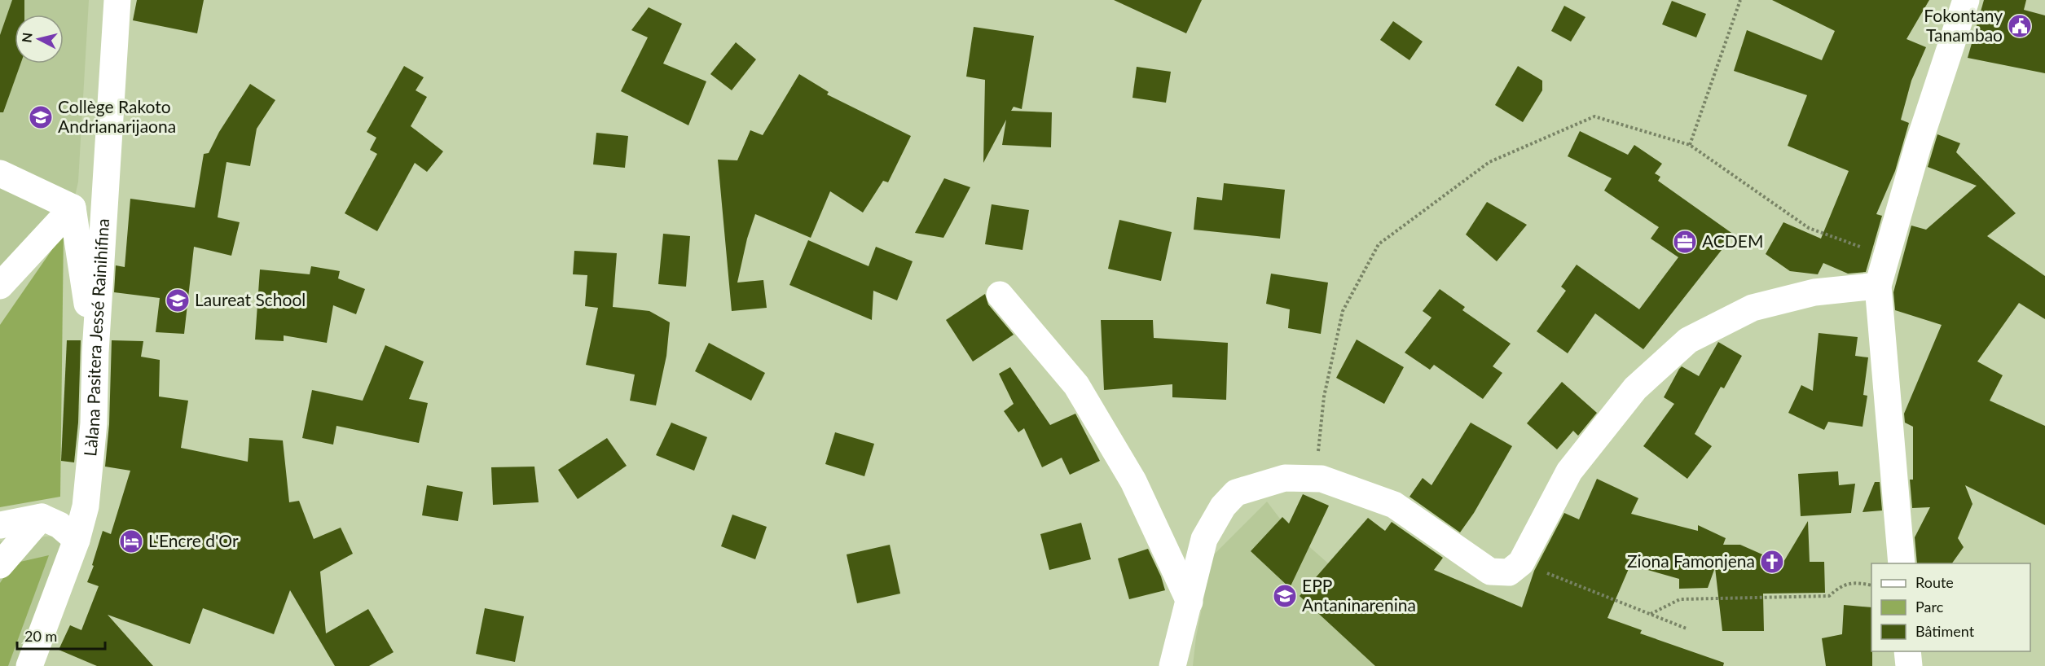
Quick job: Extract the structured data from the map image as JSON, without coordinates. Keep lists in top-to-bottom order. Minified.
{"streets":{"street":["Làlana Pasitera Jessé Rainihifina"]},"places":{"public building":["Fokontany Tanambao"],"school or university":["Collège Rakoto Andrianarijaona","Laureat School","EPP Antaninarenina"],"office":["ACDEM"],"hotel":["L'Encre d'Or"],"church":["Ziona Famonjena"]},"legend":["Route","Parc","Bâtiment"],"scale_bar":"20 m","north":"left"}
